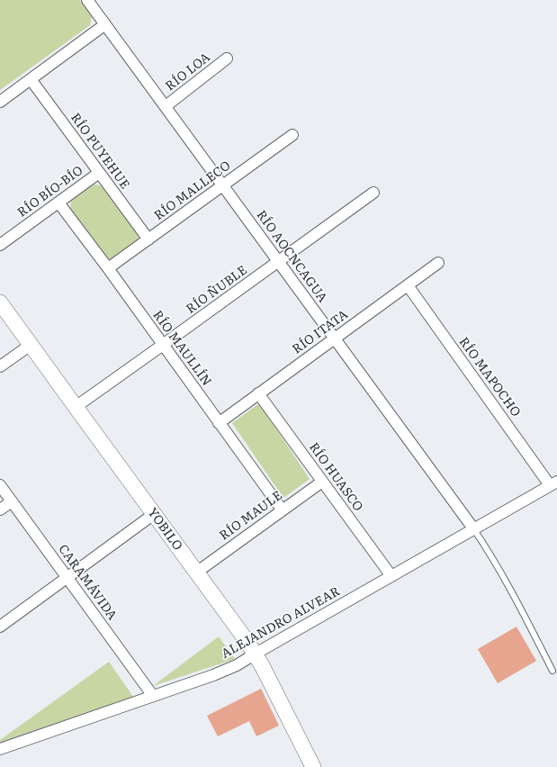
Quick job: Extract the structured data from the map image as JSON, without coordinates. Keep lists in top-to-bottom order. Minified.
{"streets":{"main road":["YOBILO"],"street":["RÍO LOA","RÍO PUYEHUE","RÍO MALLECO","RÍO BÍO-BÍO","RÍO AOCNCAGUA","RÍO ÑUBLE","RÍO ITATA","RÍO MAULLÍN","RÍO MAPOCHO","RÍO HUASCO","RÍO MAULE","CARAMÁVIDA","ALEJANDRO ALVEAR"]},"crossings":[["RÍO LOA","RÍO AOCNCAGUA"],["RÍO PUYEHUE","RÍO MALLECO"],["RÍO PUYEHUE","RÍO BÍO-BÍO"],["RÍO MALLECO","RÍO AOCNCAGUA"],["RÍO MALLECO","RÍO MAULLÍN"],["RÍO BÍO-BÍO","RÍO MAULLÍN"],["RÍO AOCNCAGUA","RÍO ÑUBLE"],["RÍO AOCNCAGUA","RÍO ITATA"],["RÍO AOCNCAGUA","ALEJANDRO ALVEAR"],["RÍO ÑUBLE","RÍO MAULLÍN"],["RÍO ÑUBLE","YOBILO"],["RÍO ITATA","RÍO MAULLÍN"],["RÍO ITATA","RÍO MAPOCHO"],["RÍO ITATA","RÍO HUASCO"],["RÍO MAULLÍN","RÍO MAULE"],["RÍO MAPOCHO","ALEJANDRO ALVEAR"],["RÍO HUASCO","RÍO MAULE"],["RÍO HUASCO","ALEJANDRO ALVEAR"],["RÍO MAULE","YOBILO"],["YOBILO","ALEJANDRO ALVEAR"],["CARAMÁVIDA","ALEJANDRO ALVEAR"]]}
